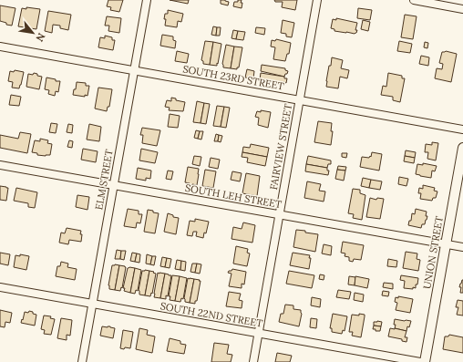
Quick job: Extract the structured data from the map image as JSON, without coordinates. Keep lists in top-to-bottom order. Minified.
{"streets":{"street":["SOUTH 23RD STREET","FAIRVIEW STREET","ELM STREET","SOUTH LEH STREET","UNION STREET","SOUTH 22ND STREET"]},"crossings":[["SOUTH 23RD STREET","FAIRVIEW STREET"],["SOUTH 23RD STREET","ELM STREET"],["FAIRVIEW STREET","SOUTH LEH STREET"],["FAIRVIEW STREET","SOUTH 22ND STREET"],["ELM STREET","SOUTH LEH STREET"],["ELM STREET","SOUTH 22ND STREET"],["SOUTH LEH STREET","UNION STREET"]],"north":"bottom right"}
